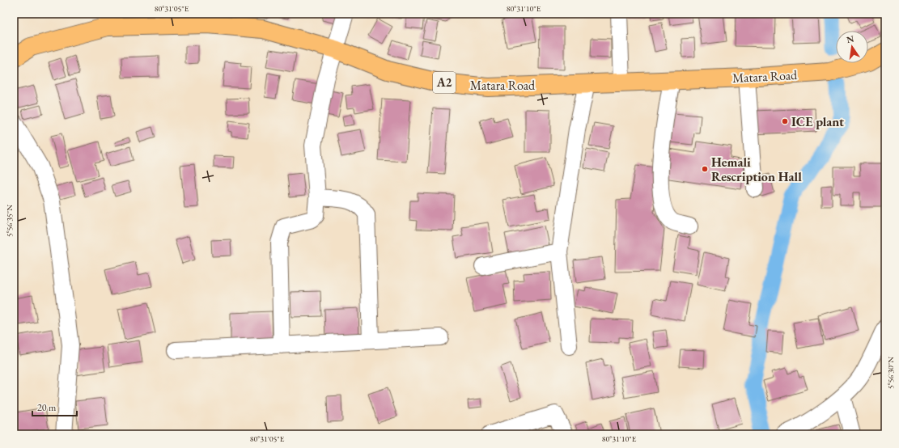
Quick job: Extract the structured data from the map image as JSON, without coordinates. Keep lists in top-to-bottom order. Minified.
{"streets":{"highway":["Matara Road","A2"]},"places":["ICE plant","Hemali Rescription Hall"],"scale_bar":"20 m","north":"top","coordinates":["80°31'05\"E","80°31'10\"E","5°56'35\"N","5°56'30\"N"]}
